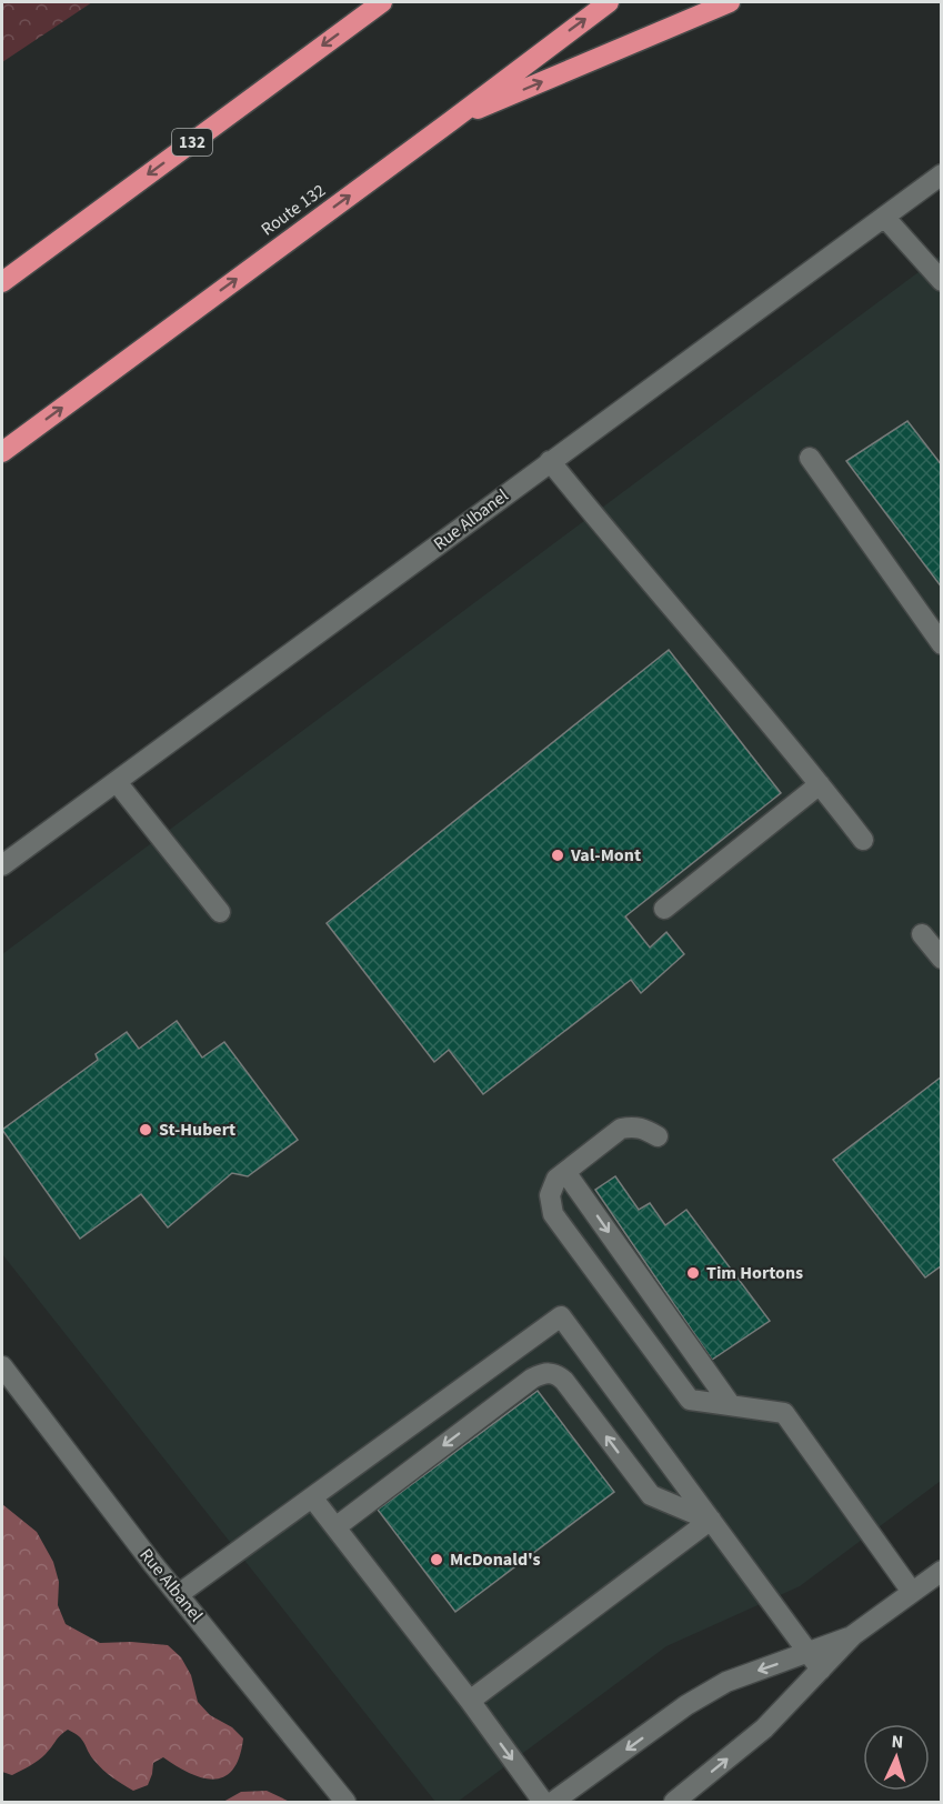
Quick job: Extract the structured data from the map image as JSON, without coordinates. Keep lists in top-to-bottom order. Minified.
{"streets":{"highway":["132","Route 132"],"street":["Rue Albanel"]},"places":["Val-Mont","St-Hubert","Tim Hortons","McDonald's"],"north":"top"}
